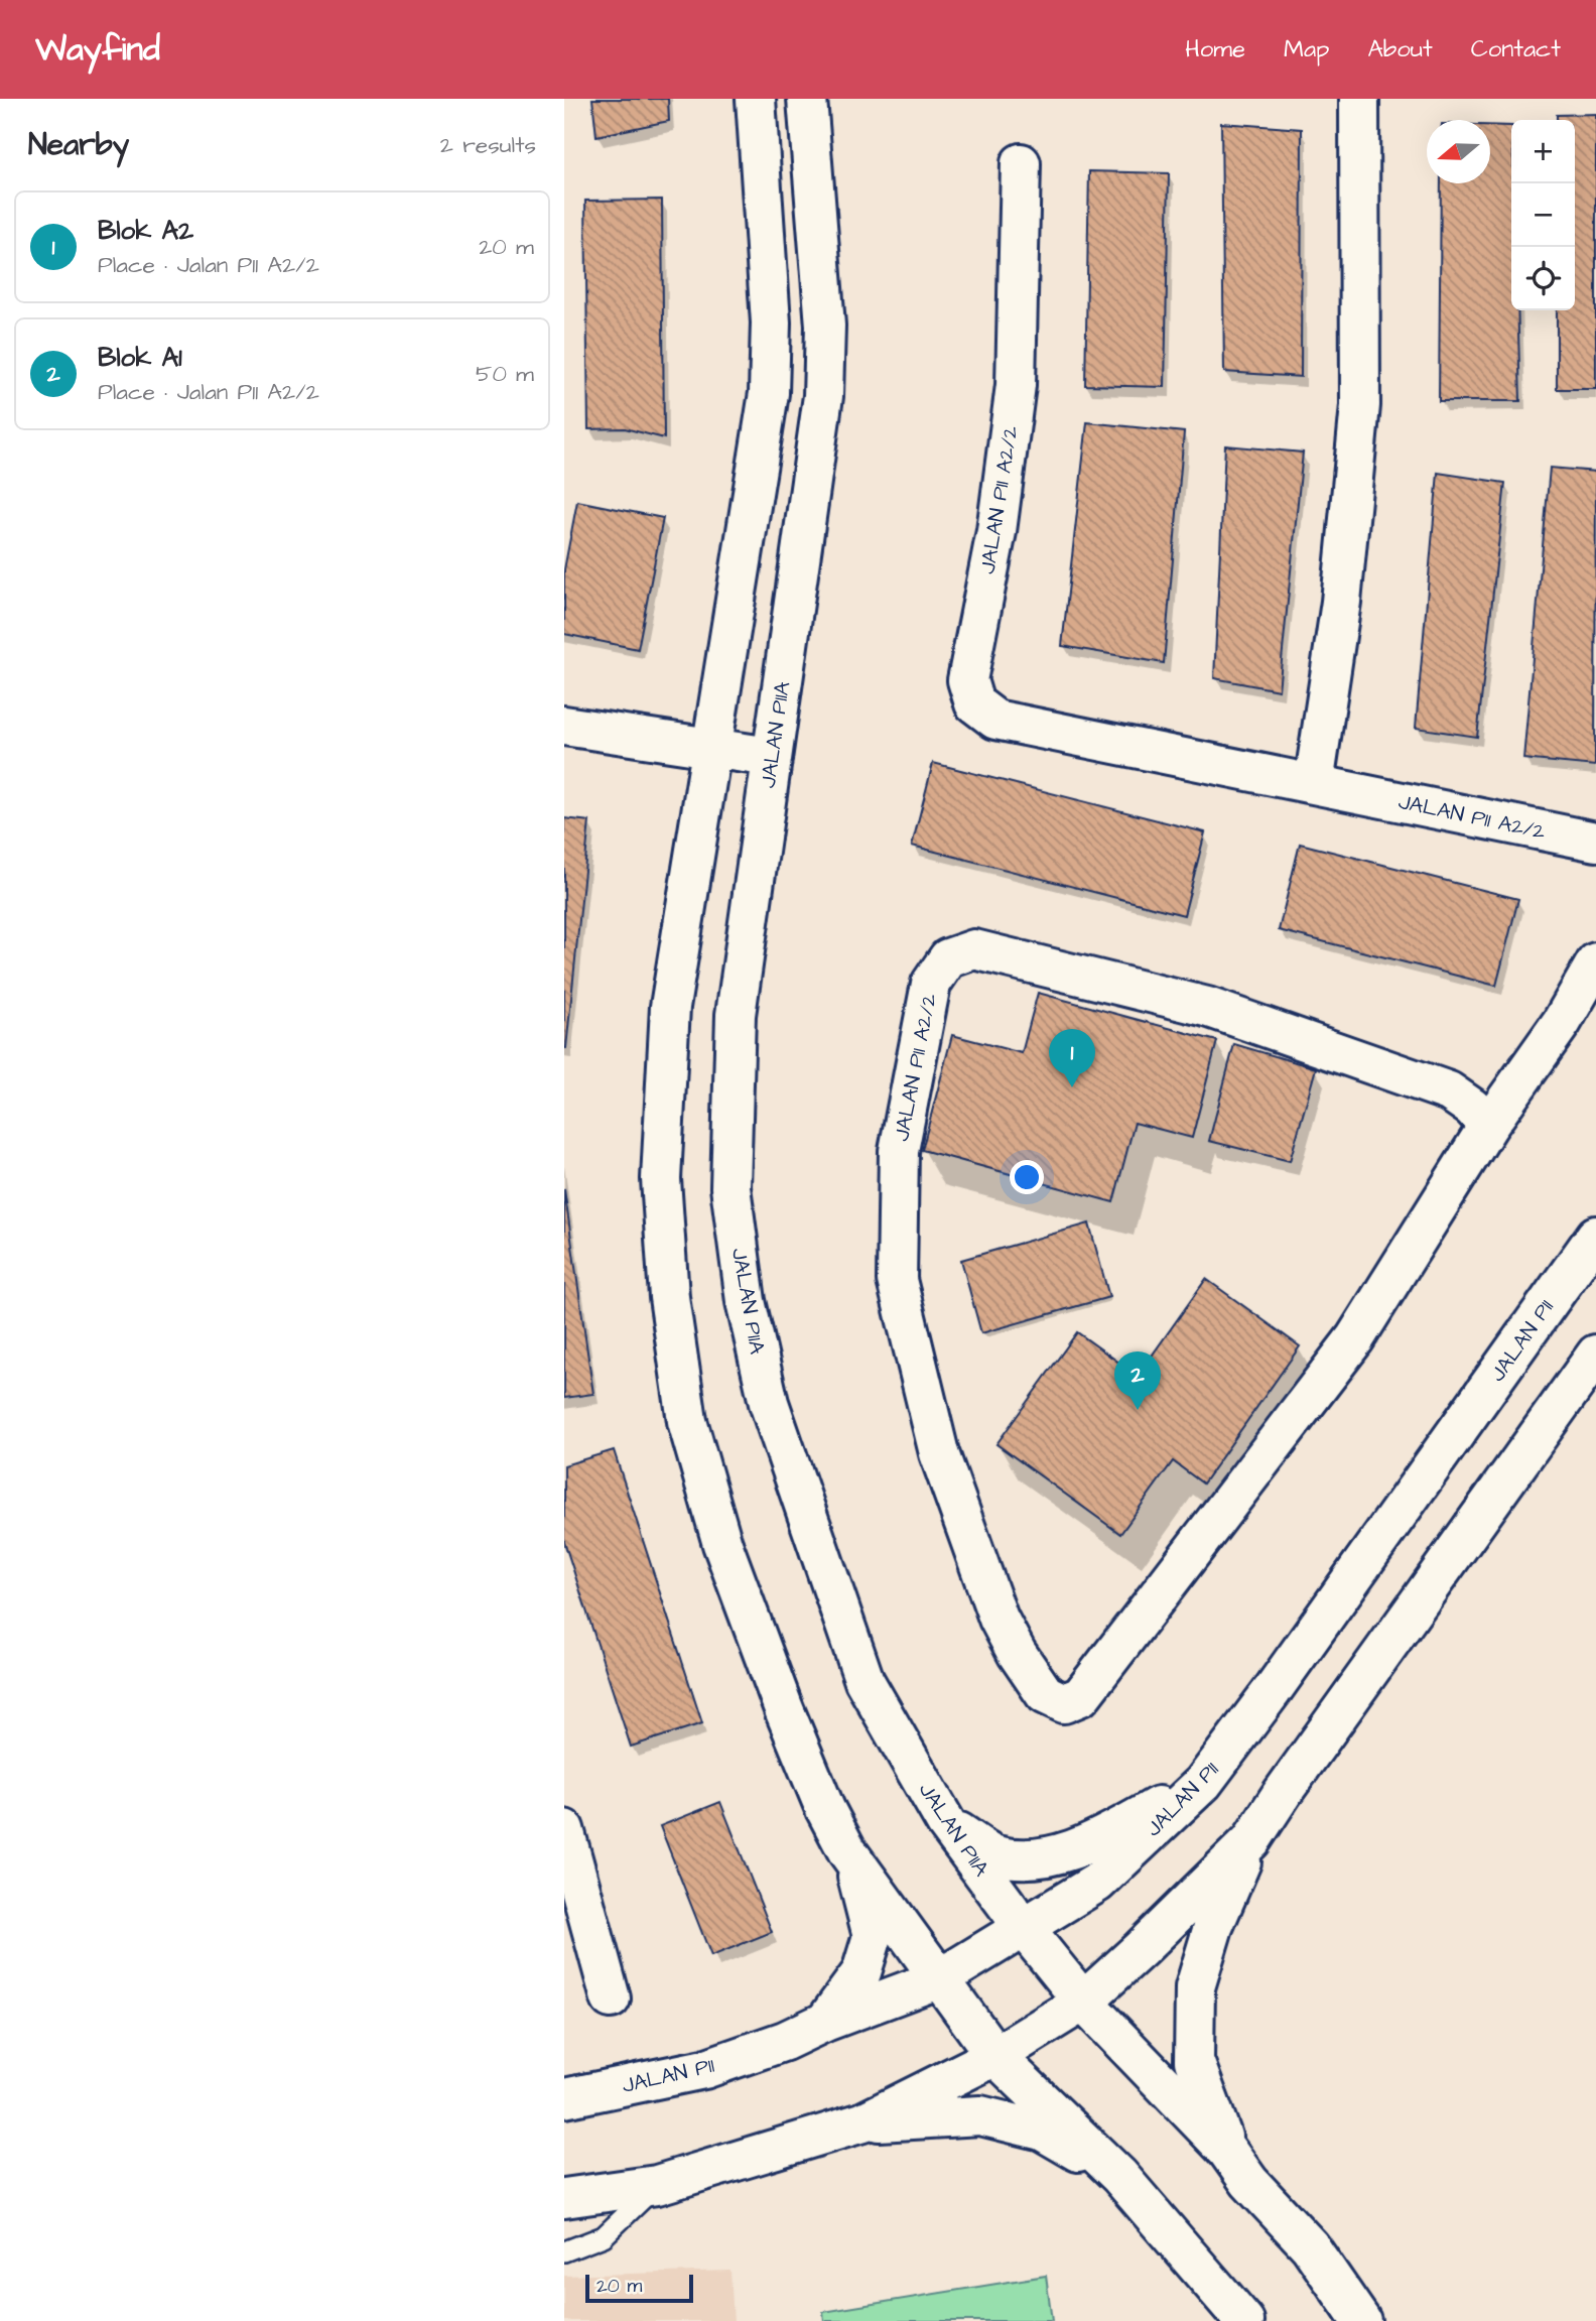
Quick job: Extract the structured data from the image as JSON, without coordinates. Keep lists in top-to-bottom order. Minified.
{"streets":{"street":["JALAN P11 A2/2","JALAN P11A","JALAN P11"]},"crossings":[["JALAN P11A","JALAN P11"]],"scale_bar":"20 m","north":"left","page":{"header":"Wayfind","nav":["Home","Map","About","Contact"],"heading":["Nearby","2 results"],"map_buttons":["+","−"],"list":[{"mark":"1","name":"Blok A2","note":"Place · Jalan P11 A2/2","value":"20 m"},{"mark":"2","name":"Blok A1","note":"Place · Jalan P11 A2/2","value":"50 m"}],"pins":["1","2"],"scale":"20 m"}}
